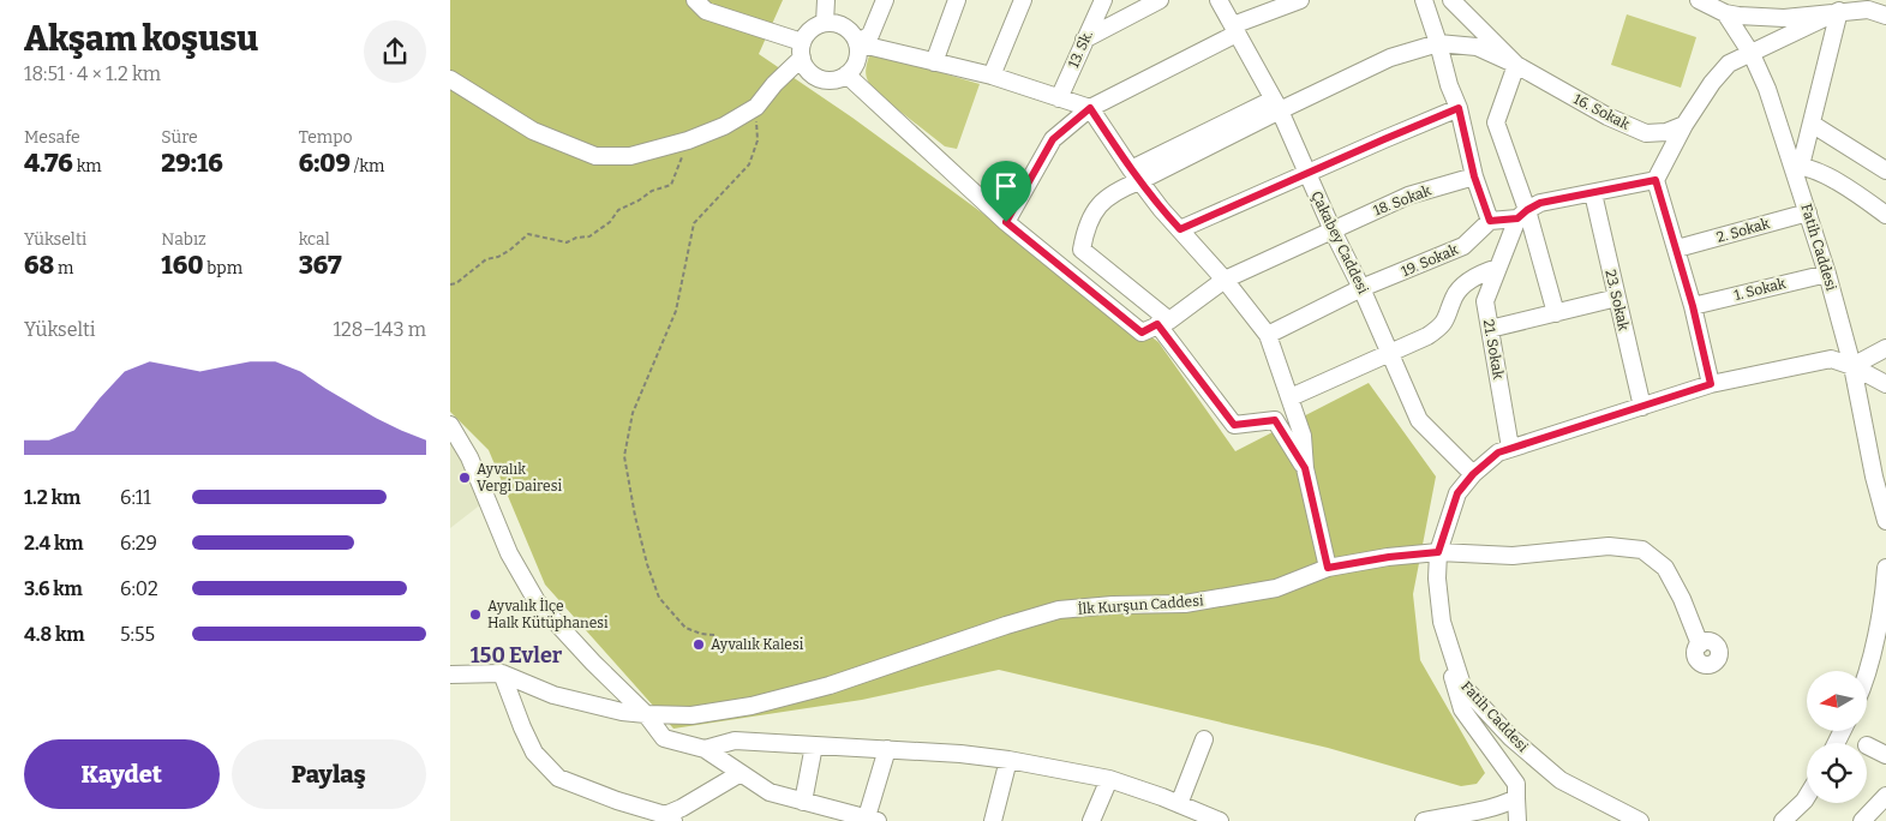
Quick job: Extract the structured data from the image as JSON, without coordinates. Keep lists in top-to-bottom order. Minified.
{"streets":{"street":["13. Sk.","16. Sokak","18. Sokak","2. Sokak","Çakabey Caddesi","Fatih Caddesi","19. Sokak","1. Sokak","23. Sokak","21. Sokak","İlk Kurşun Caddesi"]},"crossings":[["18. Sokak","Çakabey Caddesi"],["2. Sokak","Fatih Caddesi"],["Çakabey Caddesi","19. Sokak"],["Fatih Caddesi","1. Sokak"],["Fatih Caddesi","İlk Kurşun Caddesi"]],"districts":["150 Evler"],"places":["Ayvalık Vergi Dairesi","Ayvalık İlçe Halk Kütüphanesi","Ayvalık Kalesi"],"north":"left","page":{"heading":["Akşam koşusu","18:51 · 4 × 1.2 km"],"stats":[["Mesafe","4.76 km"],["Süre","29:16"],["Tempo","6:09 /km"],["Yükselti","68 m"],["Nabız","160 bpm"],["kcal","367"]],"chart":["Yükselti","128–143 m"],"list":[{"name":"1.2 km","note":"6:11"},{"name":"2.4 km","note":"6:29"},{"name":"3.6 km","note":"6:02"},{"name":"4.8 km","note":"5:55"}],"buttons":["Kaydet","Paylaş"]}}
